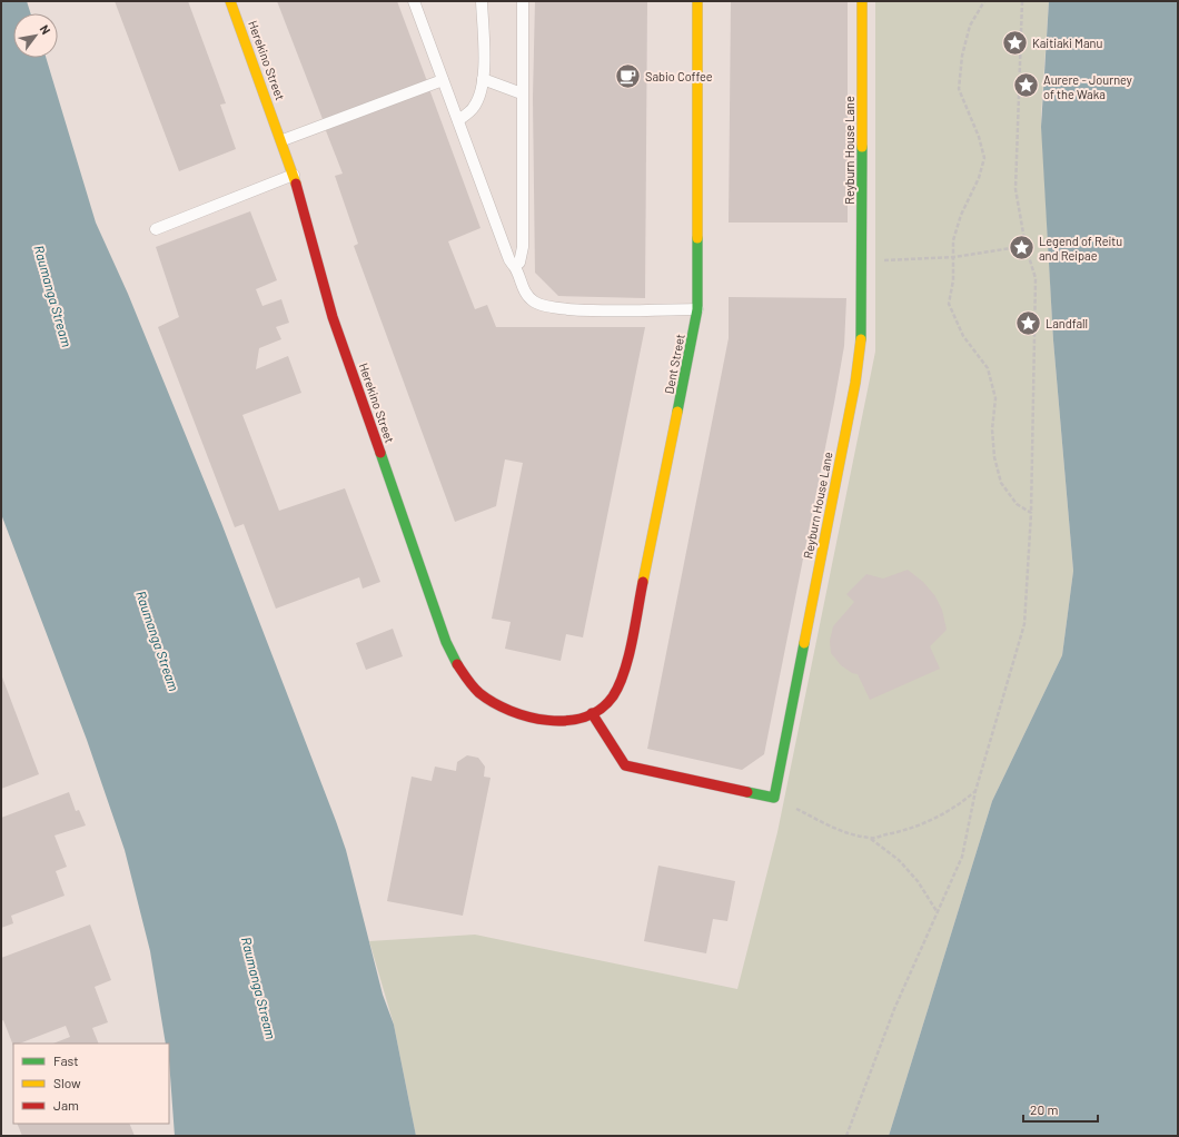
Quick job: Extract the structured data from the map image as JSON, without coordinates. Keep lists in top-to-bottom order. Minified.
{"streets":{"street":["Herekino Street","Reyburn House Lane","Dent Street"]},"crossings":[["Herekino Street","Dent Street"]],"water":["Raumanga Stream"],"places":{"place":["Kaitiaki Manu","Aurere - Journey of the Waka","Legend of Reitu and Reipae","Landfall"],"cafe":["Sabio Coffee"]},"legend":["Fast","Slow","Jam"],"scale_bar":"20 m","north":"top right"}
